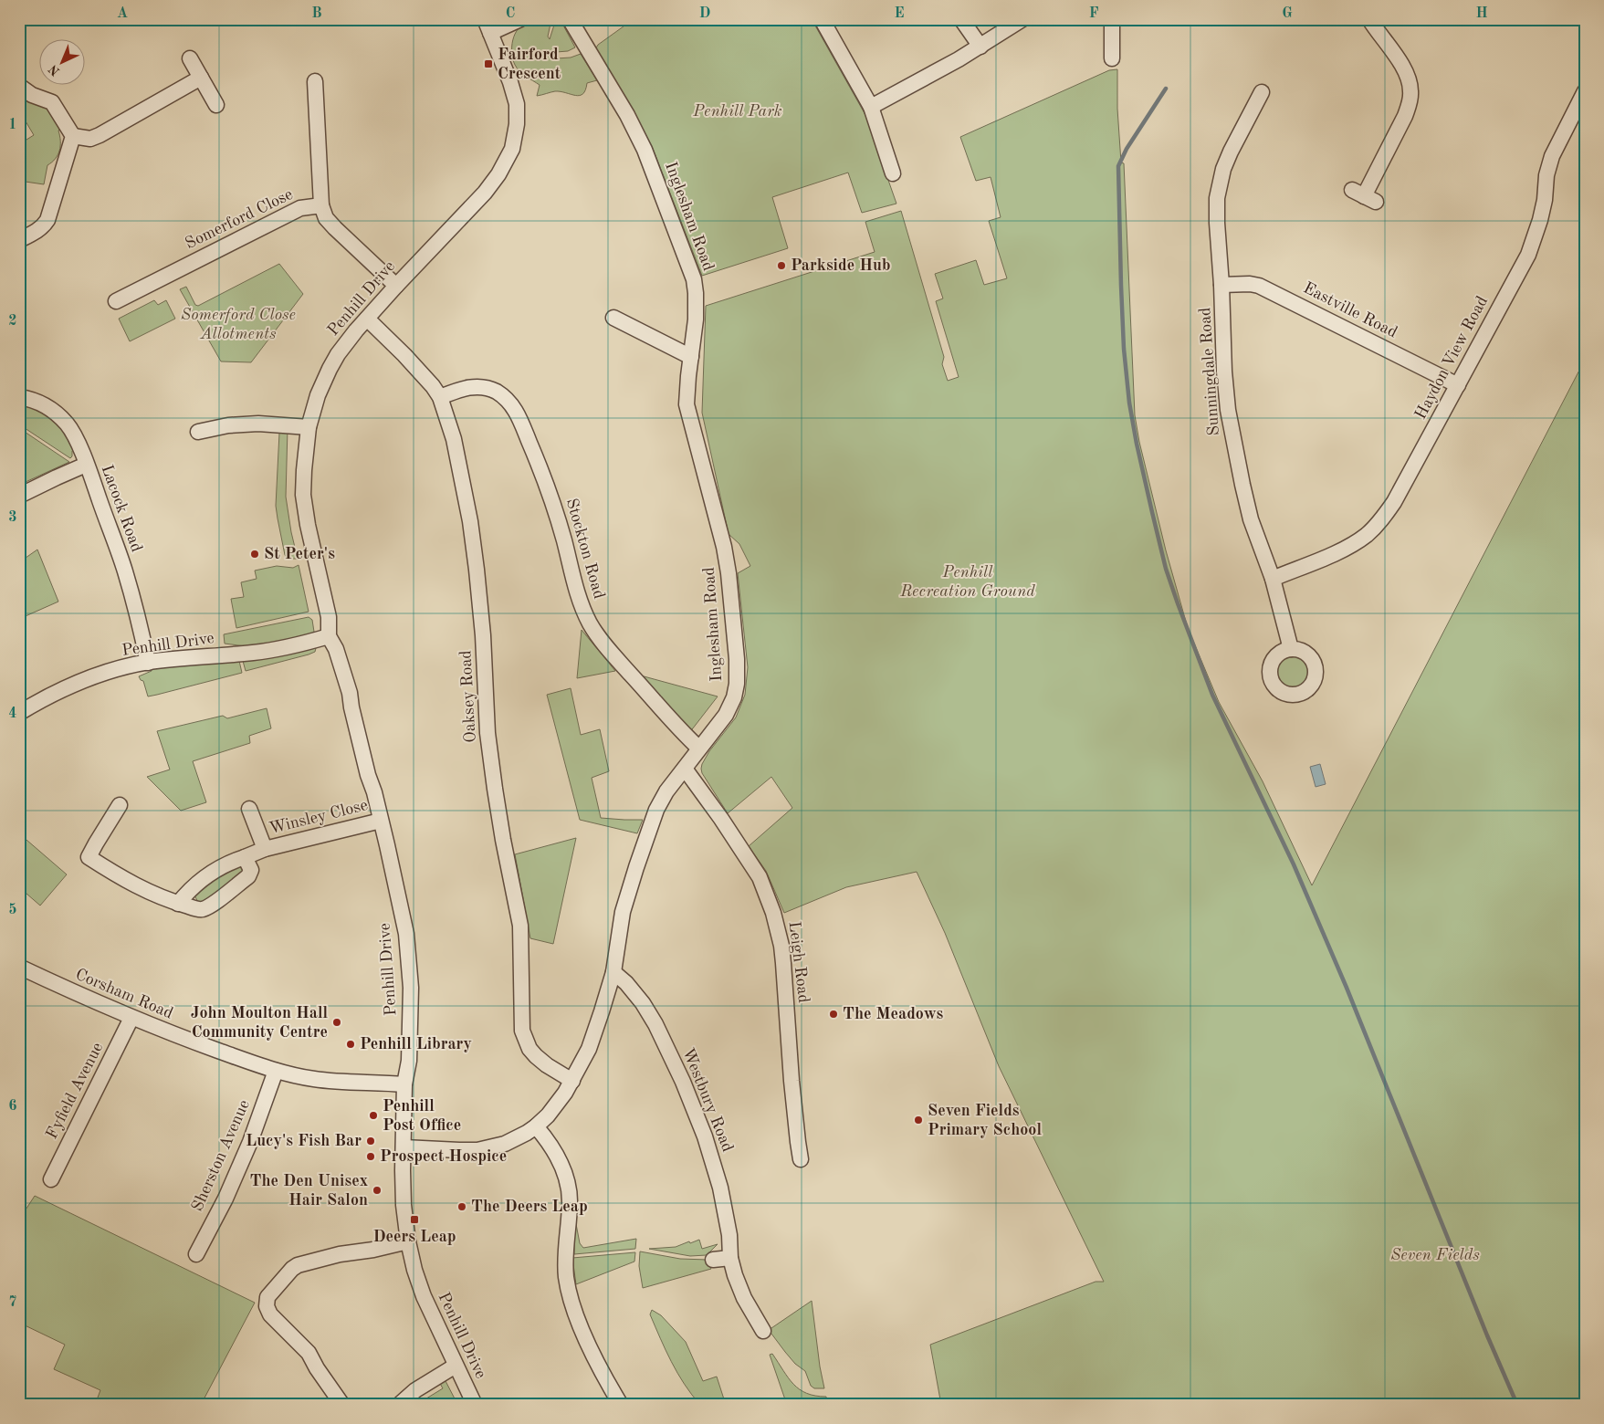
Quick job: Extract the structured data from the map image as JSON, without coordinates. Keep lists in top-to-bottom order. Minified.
{"streets":{"street":["Inglesham Road","Somerford Close","Penhill Drive","Eastville Road","Haydon View Road","Sunningdale Road","Lacock Road","Stockton Road","Oaksey Road","Winsley Close","Leigh Road","Corsham Road","Fyfield Avenue","Westbury Road","Sherston Avenue"]},"crossings":[["Inglesham Road","Penhill Drive"],["Inglesham Road","Stockton Road"],["Inglesham Road","Oaksey Road"],["Inglesham Road","Leigh Road"],["Inglesham Road","Westbury Road"],["Penhill Drive","Lacock Road"],["Penhill Drive","Oaksey Road"],["Penhill Drive","Winsley Close"],["Penhill Drive","Corsham Road"],["Eastville Road","Haydon View Road"],["Eastville Road","Sunningdale Road"],["Haydon View Road","Sunningdale Road"],["Stockton Road","Oaksey Road"],["Corsham Road","Fyfield Avenue"],["Corsham Road","Sherston Avenue"]],"parks":["Penhill Park","Somerford Close Allotments","Penhill Recreation Ground","Seven Fields"],"places":{"transit":["Fairford Crescent","Deers Leap"],"other":["Parkside Hub","St Peter's","The Meadows","John Moulton Hall Community Centre","Penhill Library","Penhill Post Office","Seven Fields Primary School","Lucy's Fish Bar","Prospect Hospice","The Den Unisex Hair Salon","The Deers Leap"]},"north":"bottom left","grid":{"columns":["A","B","C","D","E","F","G","H"],"rows":["1","2","3","4","5","6","7"]}}
